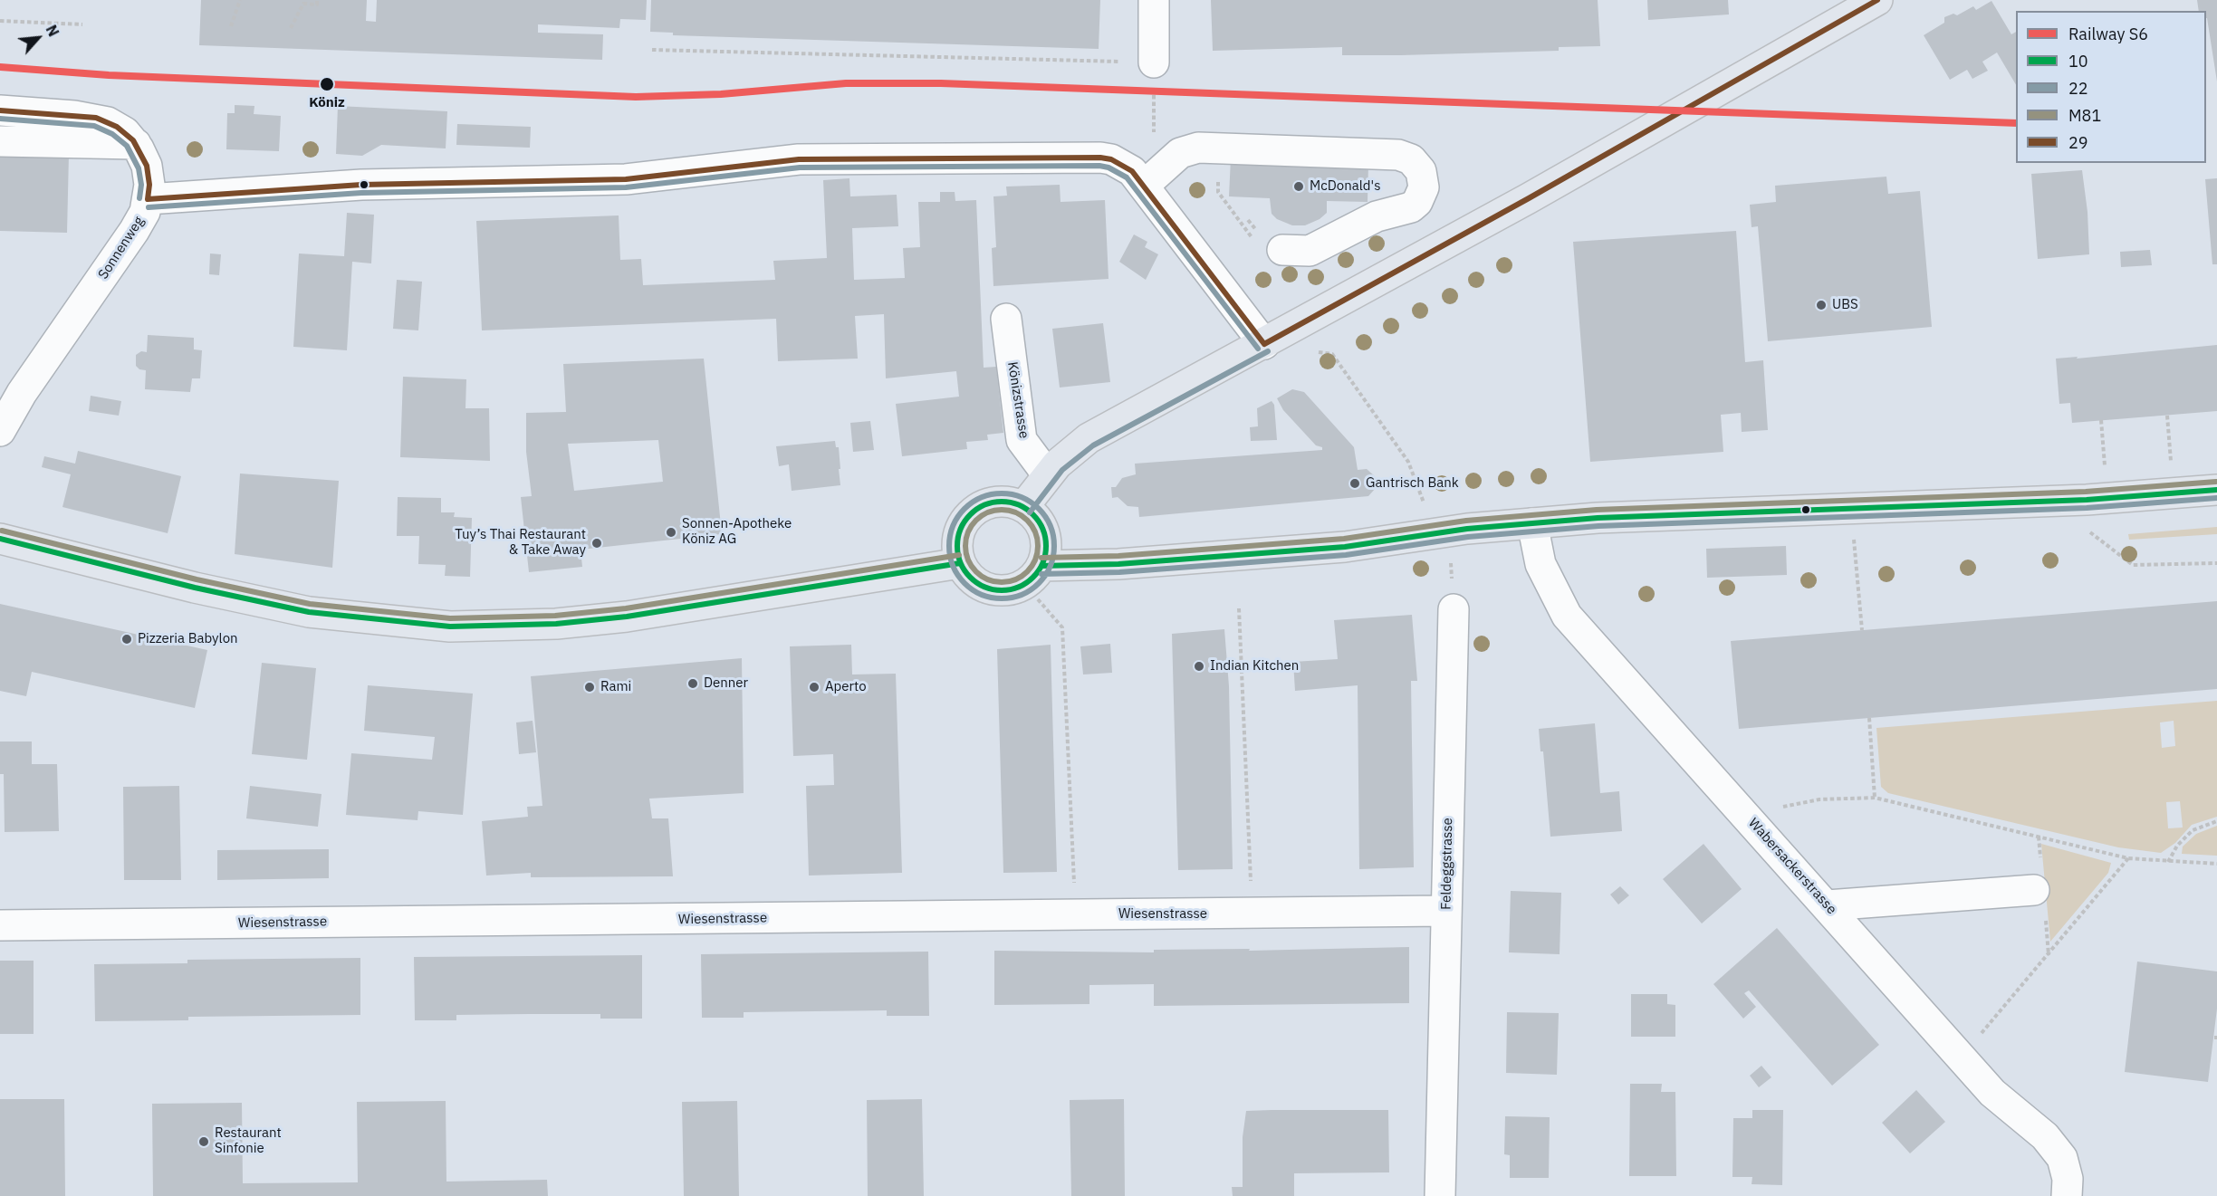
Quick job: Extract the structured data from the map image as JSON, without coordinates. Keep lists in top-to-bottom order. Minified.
{"streets":{"street":["Sonnenweg","Könizstrasse","Feldeggstrasse","Wabersackerstrasse","Wiesenstrasse"]},"crossings":[["Feldeggstrasse","Wiesenstrasse"]],"places":["Köniz","McDonald's","UBS","Gantrisch Bank","Sonnen-Apotheke Köniz AG","Tuy’s Thai Restaurant & Take Away","Pizzeria Babylon","Indian Kitchen","Denner","Rami","Aperto","Restaurant Sinfonie"],"lines":["transit line 29","rail line S6","transit line 22","transit line M81","transit line 10"],"legend":["Railway S6","10","22","M81","29"],"north":"top right"}
